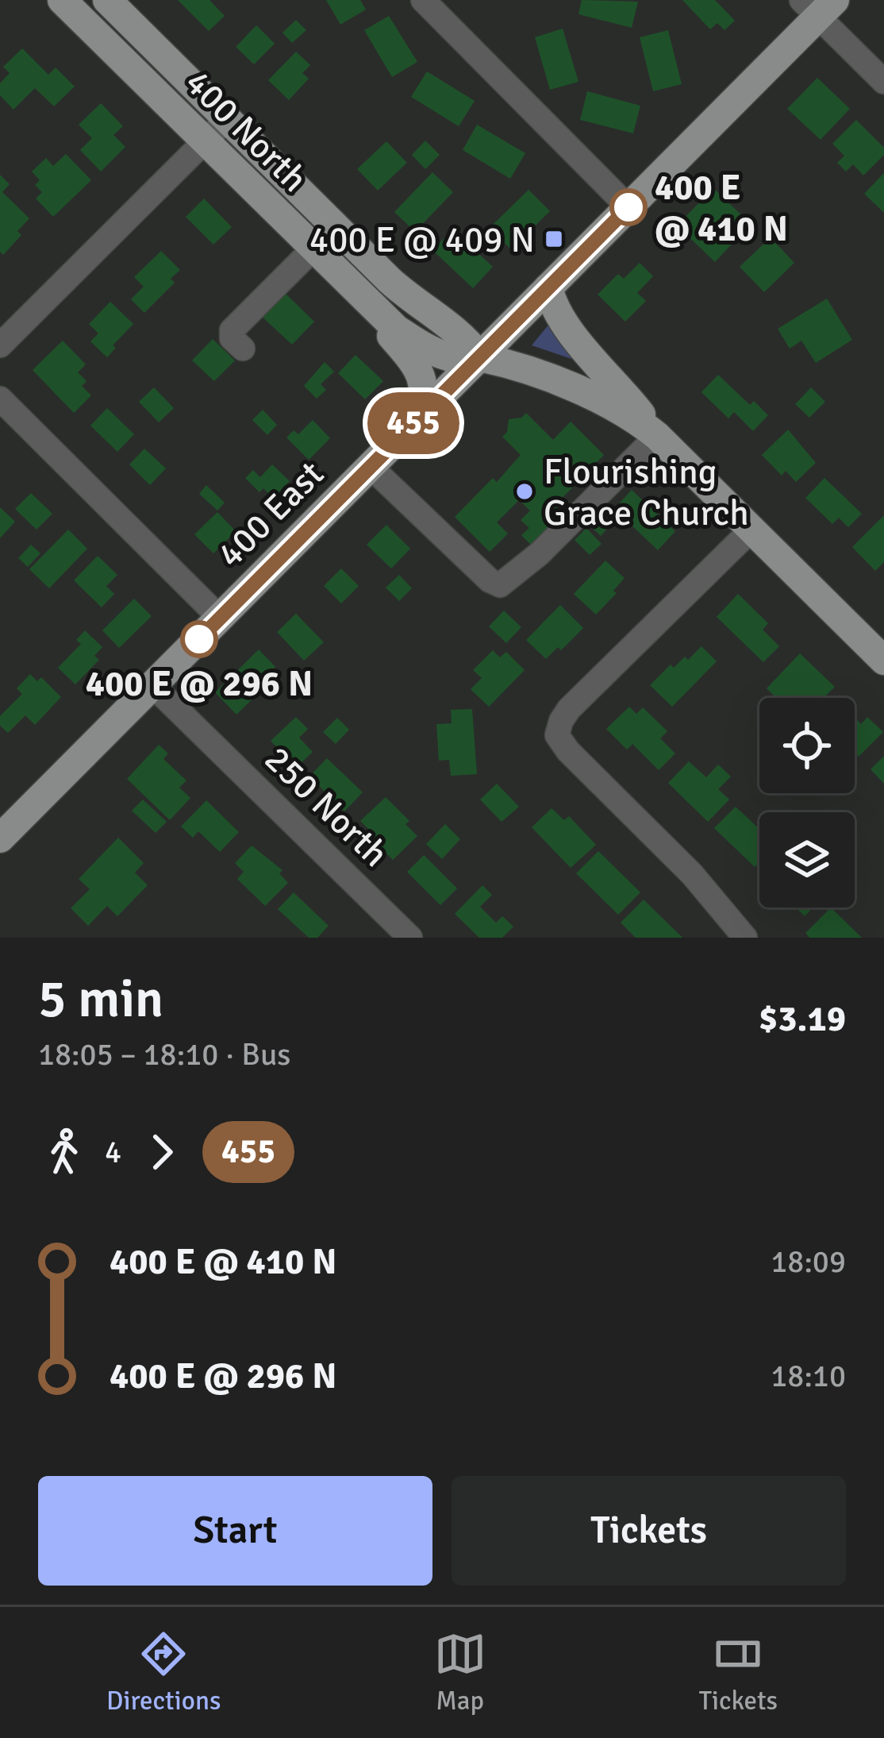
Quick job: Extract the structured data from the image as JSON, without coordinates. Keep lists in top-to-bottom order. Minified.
{"streets":{"main road":["400 North","400 East"],"street":["250 North"]},"crossings":[["400 North","400 East"],["400 East","250 North"]],"places":{"other":["400 E @ 410 N","Flourishing Grace Church","400 E @ 296 N"],"transit":["400 E @ 409 N"]},"lines":["bus line 455"],"page":{"on_map":"455","heading":["5 min","18:05 – 18:10 · Bus","$3.19"],"legs":["4","455"],"list":[{"name":"400 E @ 410 N","value":"18:09"},{"name":"400 E @ 296 N","value":"18:10"}],"buttons":["Start","Tickets"],"tabs":["Directions","Map","Tickets"]}}
